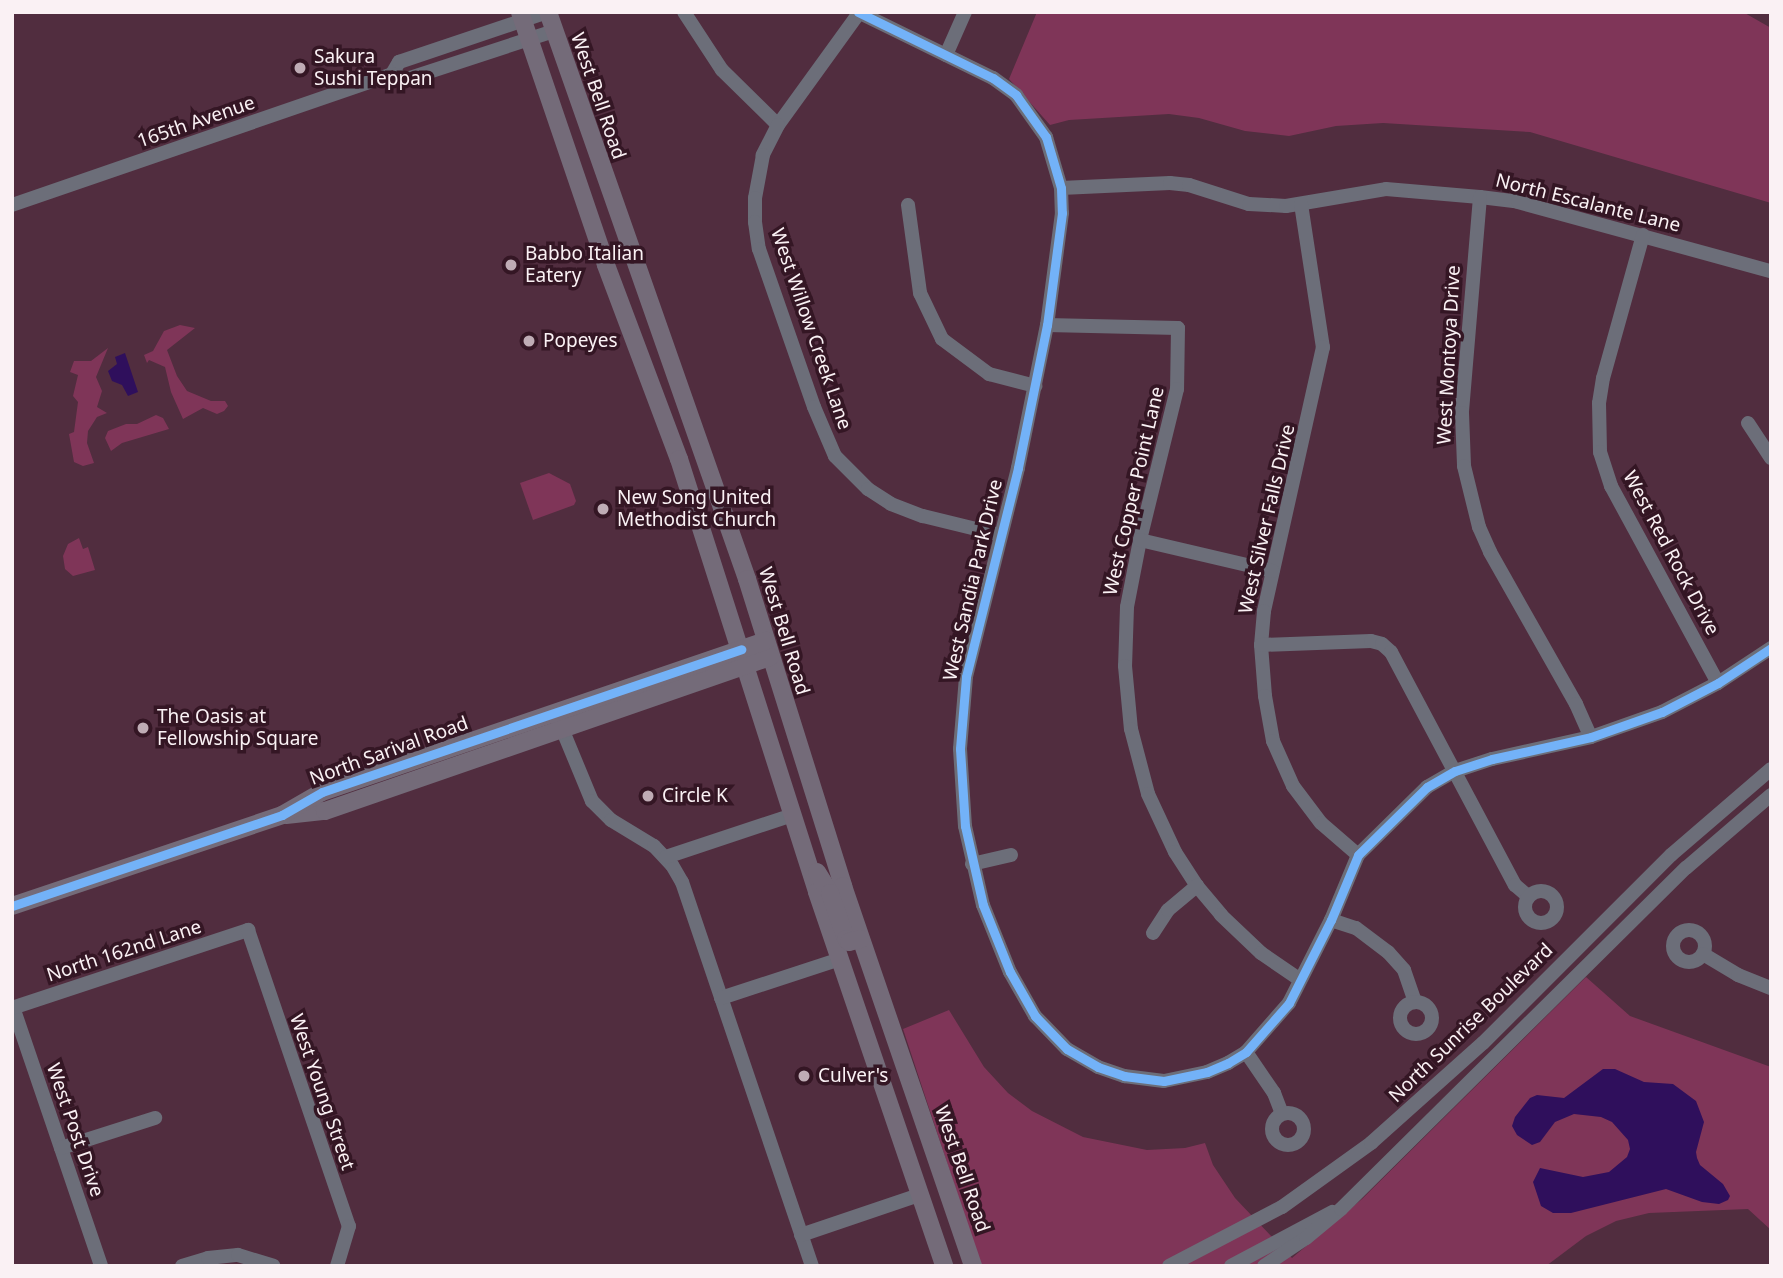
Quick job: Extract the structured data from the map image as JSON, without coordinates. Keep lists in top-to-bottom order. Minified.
{"streets":{"main road":["West Bell Road","North Sarival Road"],"street":["165th Avenue","North Escalante Lane","West Willow Creek Lane","West Montoya Drive","West Copper Point Lane","West Silver Falls Drive","West Red Rock Drive","West Sandia Park Drive","North 162nd Lane","North Sunrise Boulevard","West Young Street","West Post Drive"]},"crossings":[["West Bell Road","165th Avenue"],["West Bell Road","North Sarival Road"],["North Escalante Lane","West Montoya Drive"],["North Escalante Lane","West Silver Falls Drive"],["North Escalante Lane","West Red Rock Drive"],["North Escalante Lane","West Sandia Park Drive"],["West Willow Creek Lane","West Sandia Park Drive"],["West Copper Point Lane","West Sandia Park Drive"],["North 162nd Lane","West Young Street"],["North 162nd Lane","West Post Drive"]],"places":["Sakura Sushi Teppan","Babbo Italian Eatery","Popeyes","New Song United Methodist Church","The Oasis at Fellowship Square","Circle K","Culver's"]}
